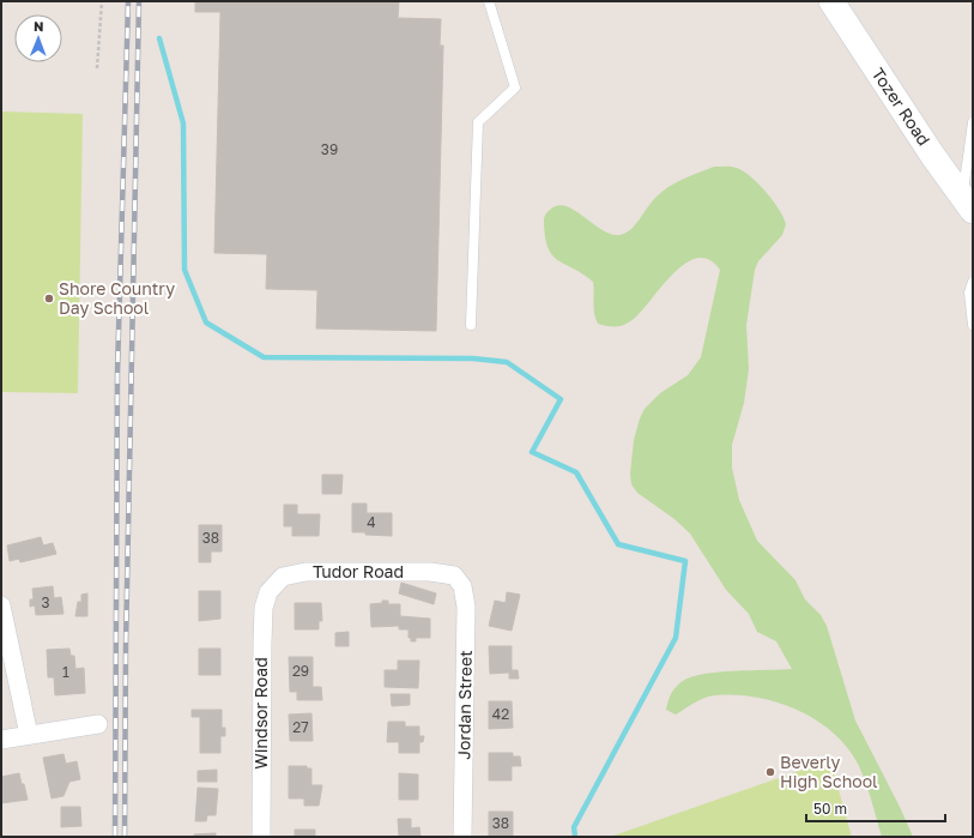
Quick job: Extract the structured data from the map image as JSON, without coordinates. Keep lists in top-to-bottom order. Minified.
{"streets":{"main road":["Tozer Road"],"street":["Tudor Road","Jordan Street","Windsor Road"]},"crossings":[["Tudor Road","Jordan Street"],["Tudor Road","Windsor Road"]],"places":["Shore Country Day School","Beverly High School"],"house_numbers":["39","4","38","3","29","1","42","27","38"],"scale_bar":"50 m","north":"top"}
